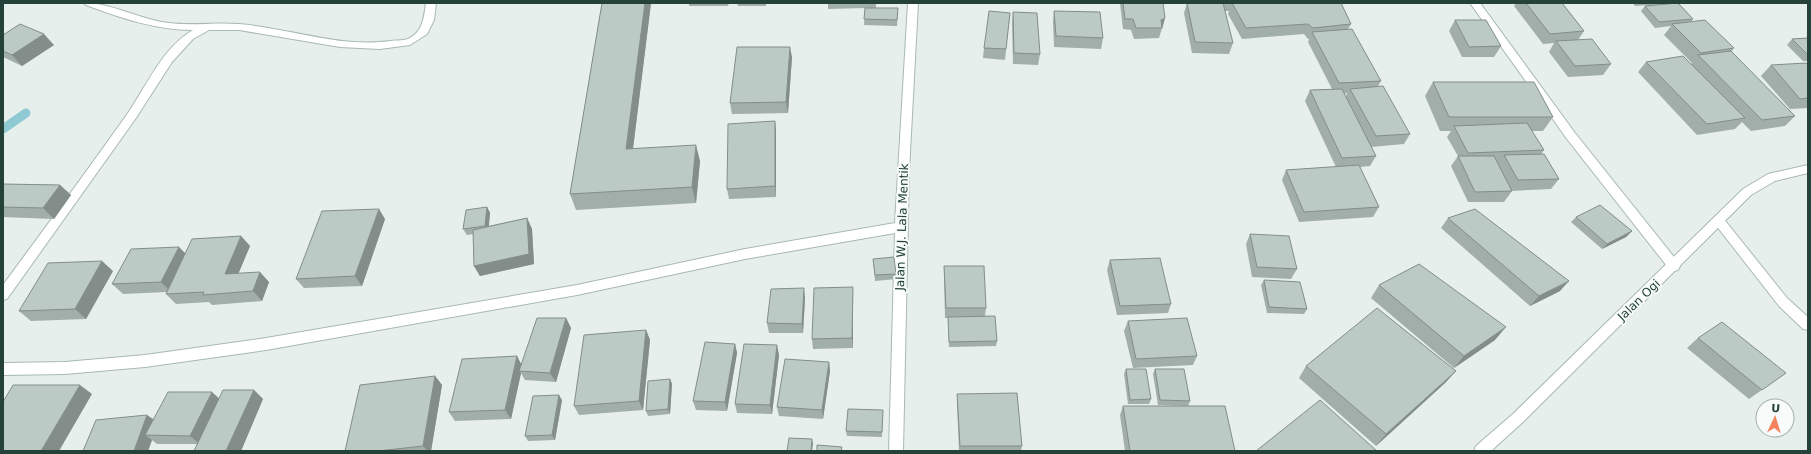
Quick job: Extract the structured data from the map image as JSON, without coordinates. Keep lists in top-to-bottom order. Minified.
{"streets":{"street":["Jalan W.J. Lala Mentik","Jalan Ogi"]},"north":"top"}
